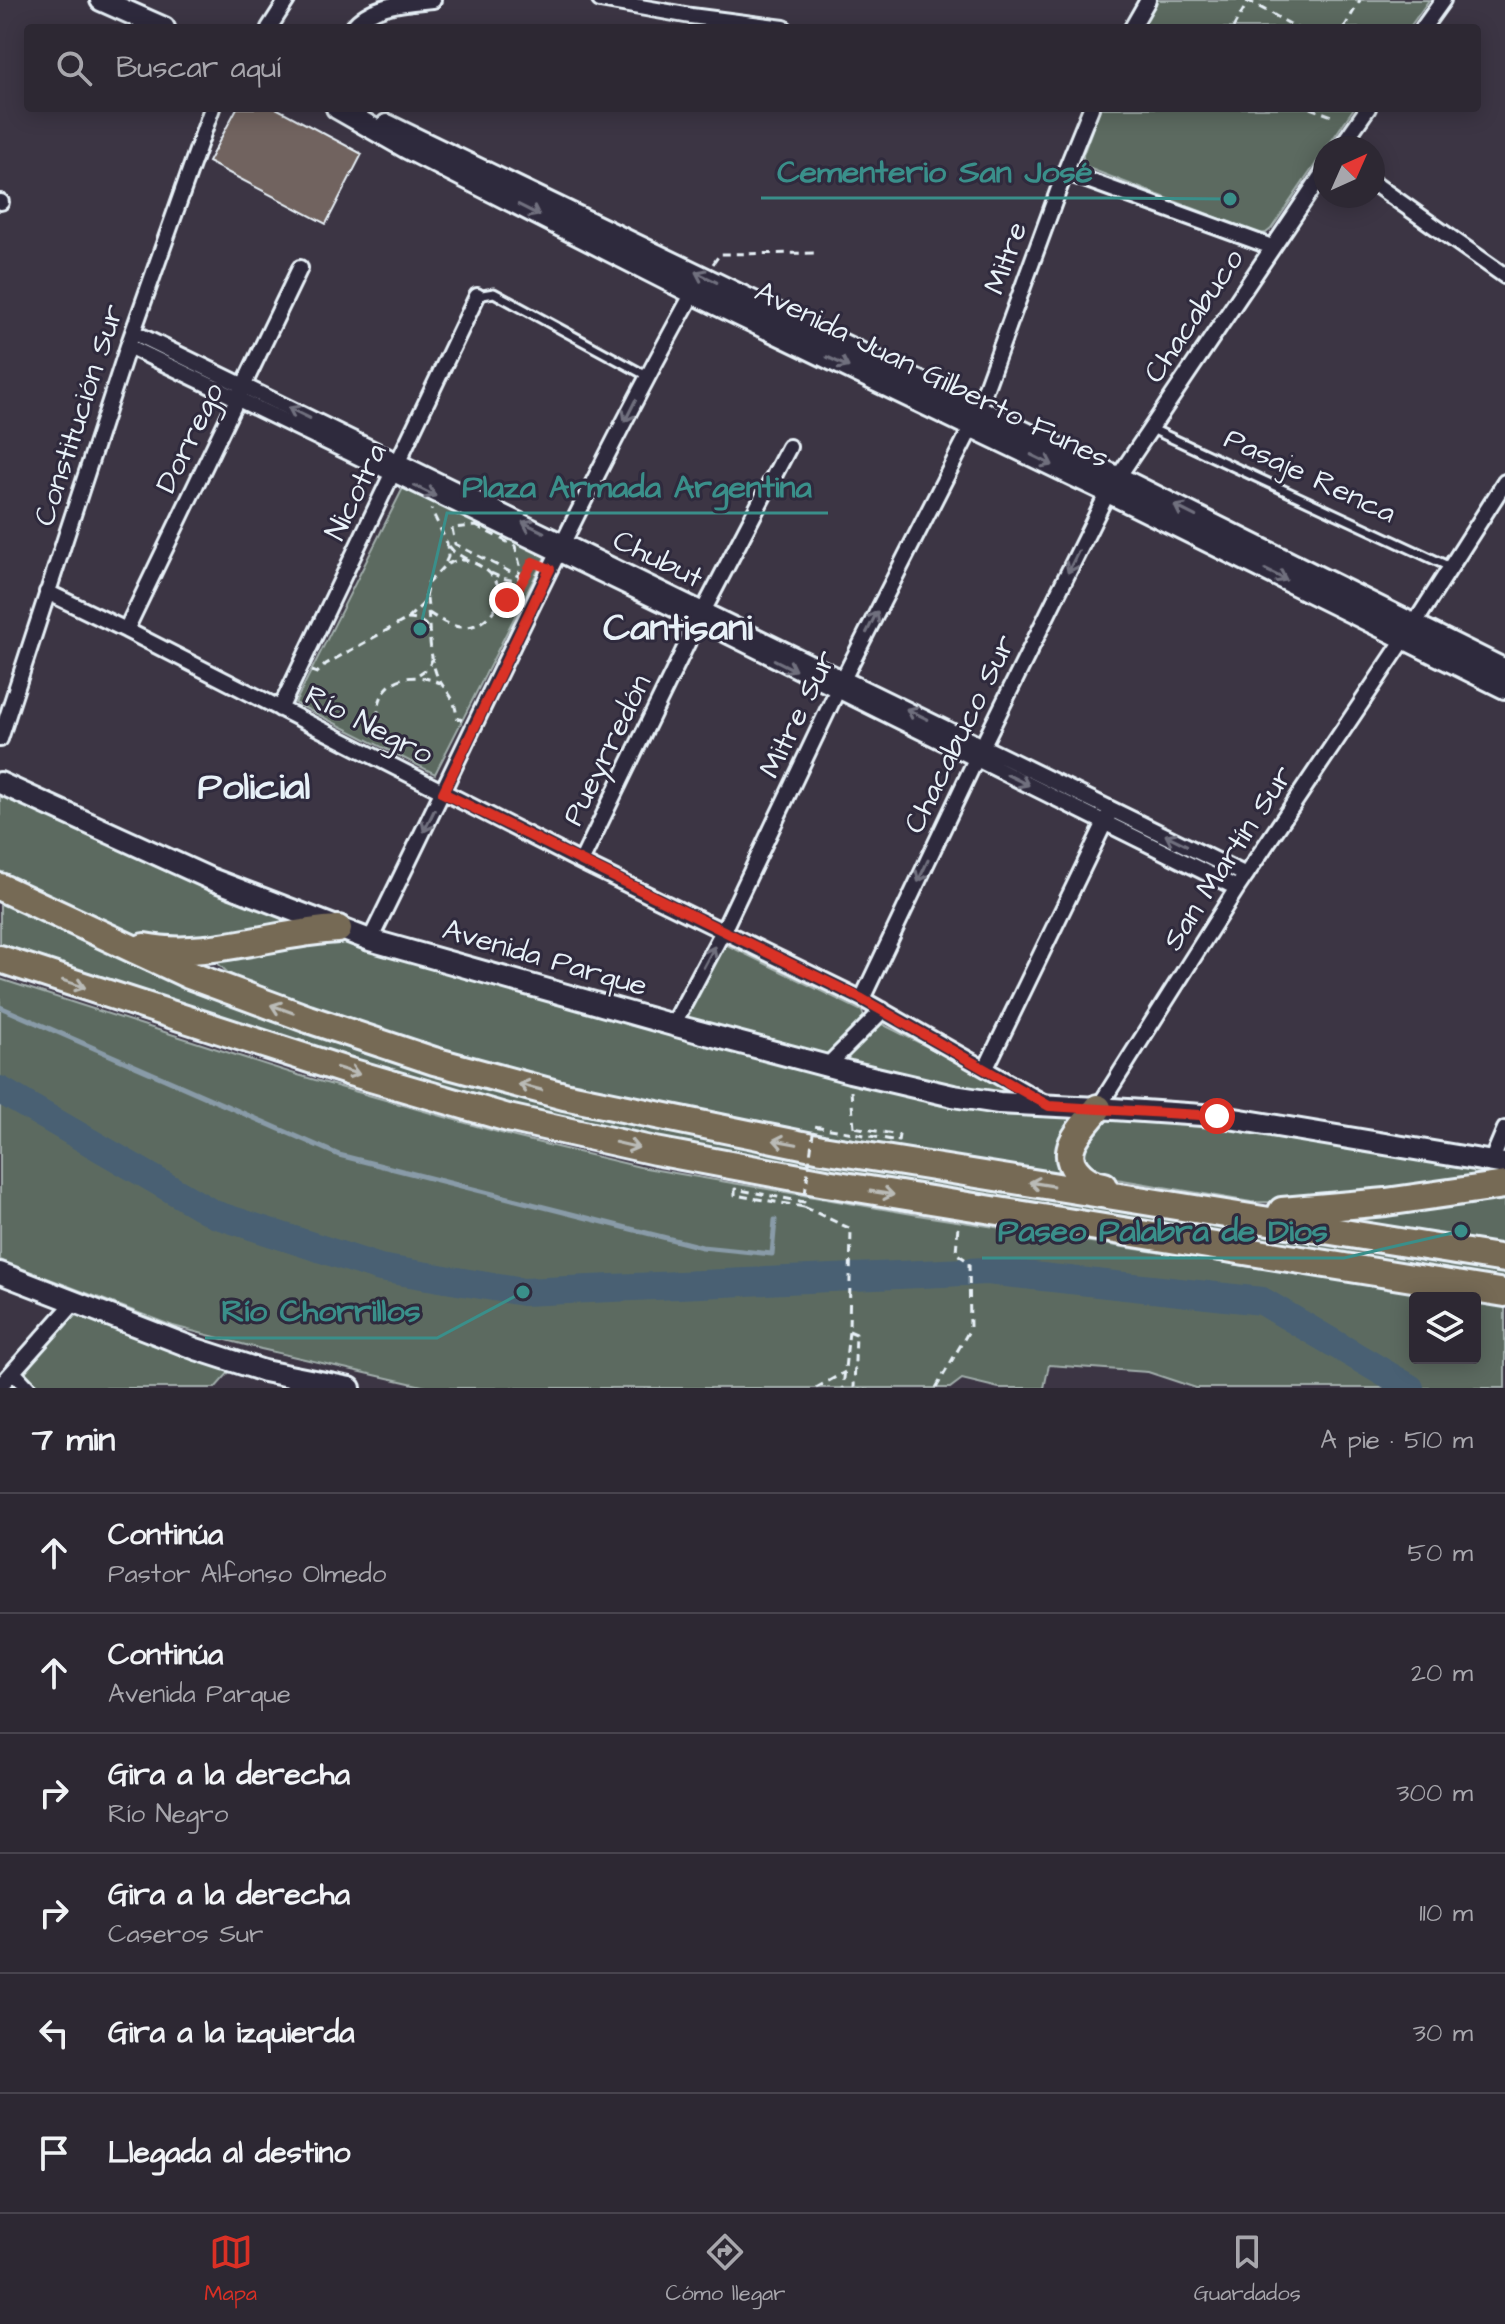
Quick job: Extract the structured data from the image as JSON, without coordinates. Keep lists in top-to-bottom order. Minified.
{"streets":{"main road":["Avenida Juan Gilberto Funes","Avenida Parque"],"street":["Mitre","Chacabuco","Constitución Sur","Dorrego","Nicotra","Chubut","Mitre Sur","Río Negro","Chacabuco Sur","Pueyrredón","San Martín Sur"],"lane":["Pasaje Renca"]},"crossings":[["Mitre","Avenida Juan Gilberto Funes"],["Mitre","Mitre Sur"],["Chacabuco","Avenida Juan Gilberto Funes"],["Chacabuco","Pasaje Renca"],["Chacabuco","Chacabuco Sur"],["Avenida Juan Gilberto Funes","Mitre Sur"],["Avenida Juan Gilberto Funes","Chacabuco Sur"],["Avenida Juan Gilberto Funes","San Martín Sur"],["Constitución Sur","Chubut"],["Constitución Sur","Río Negro"],["Dorrego","Chubut"],["Dorrego","Río Negro"],["Pasaje Renca","San Martín Sur"],["Nicotra","Chubut"],["Nicotra","Río Negro"],["Chubut","Mitre Sur"],["Chubut","Chacabuco Sur"],["Chubut","Pueyrredón"],["Chubut","San Martín Sur"],["Mitre Sur","Río Negro"],["Mitre Sur","Avenida Parque"],["Río Negro","Chacabuco Sur"],["Río Negro","Pueyrredón"],["Río Negro","Avenida Parque"],["San Martín Sur","Avenida Parque"]],"one_way":["Mitre Sur","Chacabuco Sur"],"districts":["Cantisani","Policial"],"places":["Cementerio San José","Plaza Armada Argentina","Paseo Palabra de Dios","Río Chorrillos"],"north":"top right","page":{"search":"Buscar aquí","heading":["7 min","A pie · 510 m"],"list":[["Continúa","Pastor Alfonso Olmedo","50 m"],["Continúa","Avenida Parque","20 m"],["Gira a la derecha","Río Negro","300 m"],["Gira a la derecha","Caseros Sur","110 m"],["Gira a la izquierda","30 m"],"Llegada al destino"],"nav":["Mapa","Cómo llegar","Guardados"]}}
